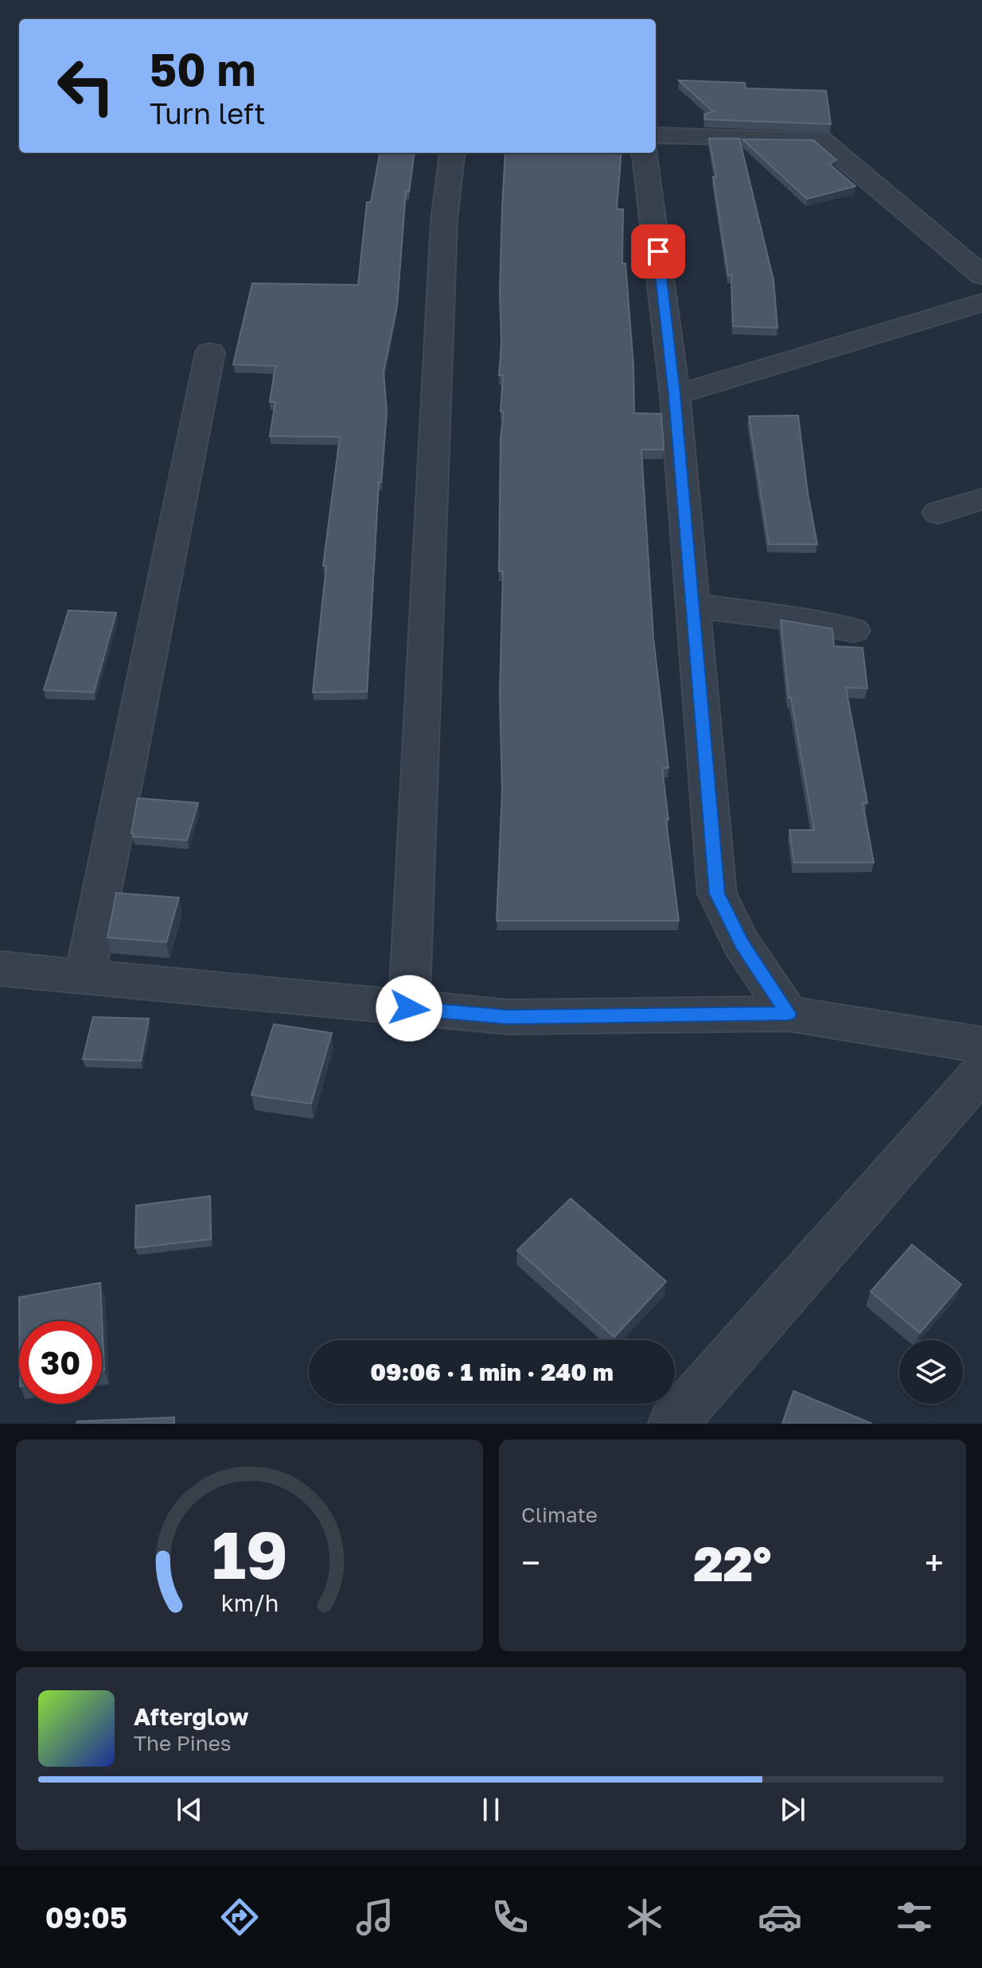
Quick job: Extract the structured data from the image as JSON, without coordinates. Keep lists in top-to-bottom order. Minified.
{"page":{"turn":["50 m","Turn left"],"limit":"30","trip":"09:06 · 1 min · 240 m","tile":"Climate","heat":["−","22°","+"],"song":["Afterglow","The Pines"],"tabs":"09:05","gauge":["19","km/h"]}}
